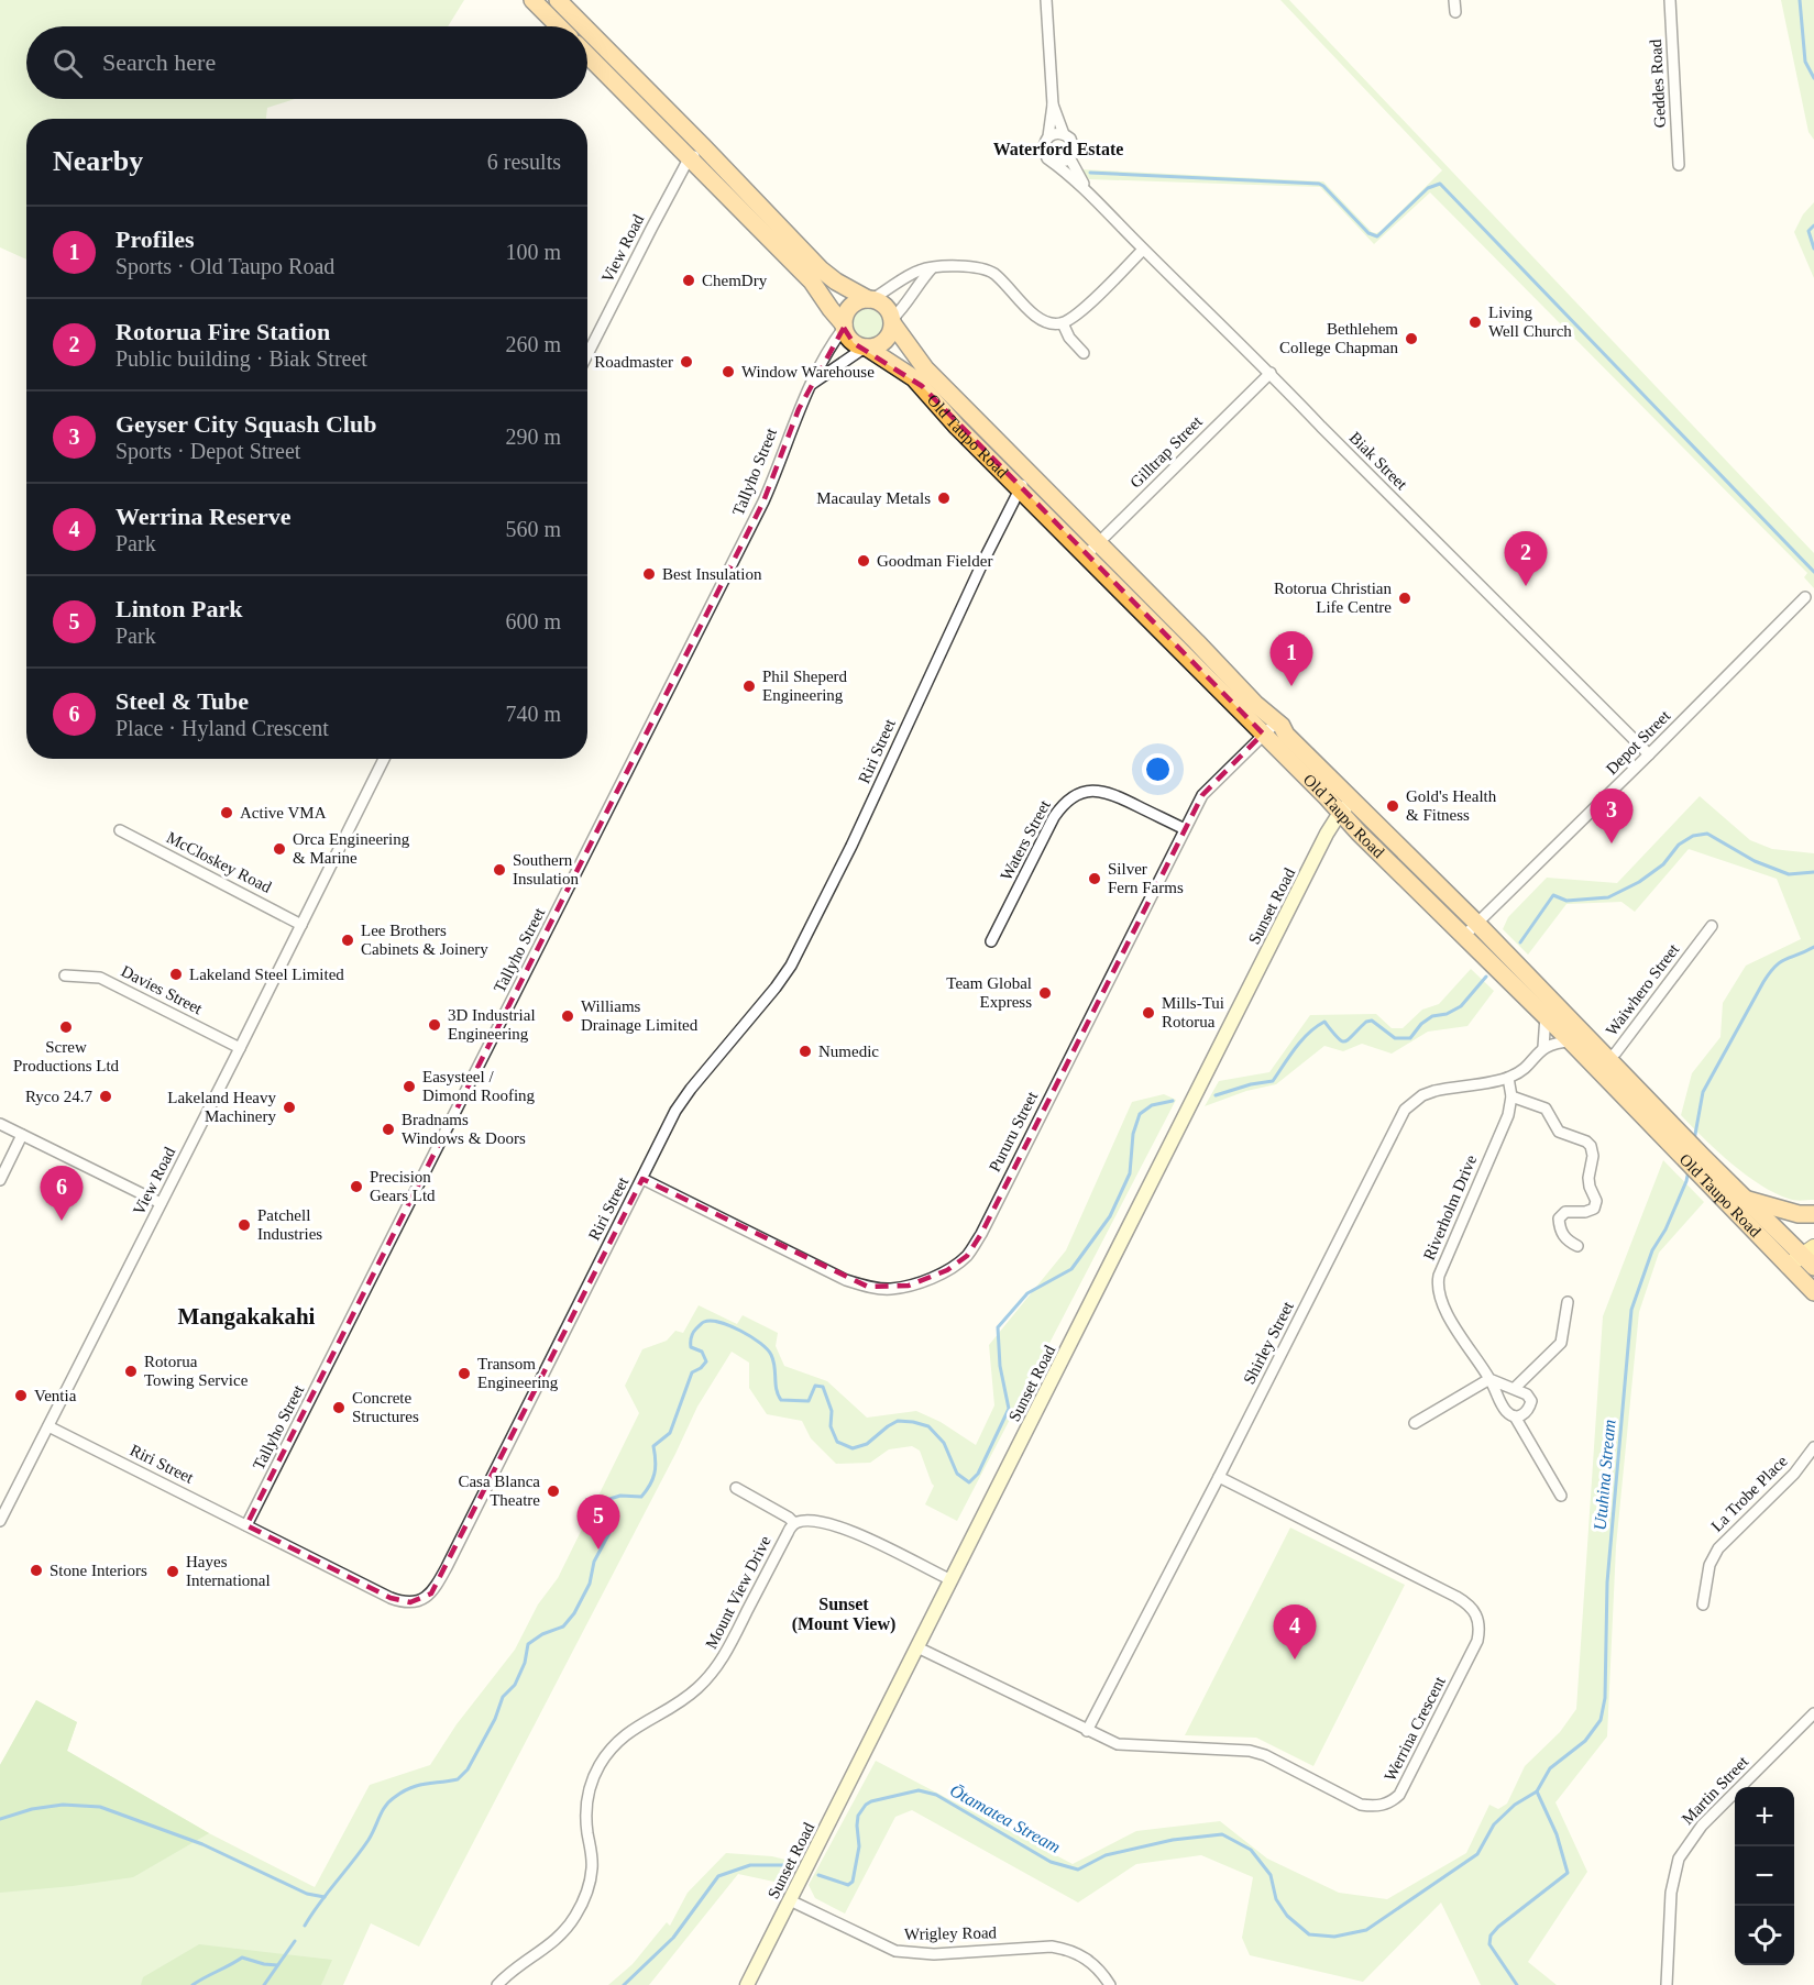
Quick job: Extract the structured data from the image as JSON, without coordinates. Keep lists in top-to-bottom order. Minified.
{"streets":{"highway":["Old Taupo Road"],"main road":["Sunset Road"],"street":["Geddes Road","View Road","Gilltrap Street","Biak Street","Tallyho Street","Depot Street","Riri Street","Waters Street","McCloskey Road","Davies Street","Waiwhero Street","Pururu Street","Riverholm Drive","Shirley Street","La Trobe Place","Mount View Drive","Werrina Crescent","Martin Street","Wrigley Road"]},"crossings":[["View Road","Riri Street"],["View Road","McCloskey Road"],["View Road","Davies Street"],["Old Taupo Road","Gilltrap Street"],["Old Taupo Road","Tallyho Street"],["Old Taupo Road","Depot Street"],["Old Taupo Road","Riri Street"],["Old Taupo Road","Sunset Road"],["Old Taupo Road","Waiwhero Street"],["Old Taupo Road","Pururu Street"],["Gilltrap Street","Biak Street"],["Biak Street","Depot Street"],["Tallyho Street","Riri Street"],["Riri Street","Pururu Street"],["Waters Street","Pururu Street"],["Sunset Road","Werrina Crescent"],["Sunset Road","Wrigley Road"],["Riverholm Drive","Shirley Street"],["Shirley Street","Werrina Crescent"]],"districts":["Waterford Estate","Mangakakahi","Sunset (Mount View)"],"water":["Utuhina Stream","Ōtamatea Stream"],"places":["ChemDry","Living Well Church","Bethlehem College Chapman","Roadmaster","Window Warehouse","Macaulay Metals","Goodman Fielder","Best Insulation","Rotorua Christian Life Centre","Phil Sheperd Engineering","Gold's Health & Fitness","Active VMA","Orca Engineering & Marine","Southern Insulation","Silver Fern Farms","Lee Brothers Cabinets & Joinery","Lakeland Steel Limited","Team Global Express","Mills-Tui Rotorua","Williams Drainage Limited","3D Industrial Engineering","Screw Productions Ltd","Numedic","Easysteel / Dimond Roofing","Ryco 24.7","Lakeland Heavy Machinery","Bradnams Windows & Doors","Precision Gears Ltd","Patchell Industries","Rotorua Towing Service","Transom Engineering","Ventia","Concrete Structures","Casa Blanca Theatre","Stone Interiors","Hayes International"],"page":{"search":"Search here","heading":["Nearby","6 results"],"list":[{"mark":"1","name":"Profiles","note":"Sports · Old Taupo Road","value":"100 m"},{"mark":"2","name":"Rotorua Fire Station","note":"Public building · Biak Street","value":"260 m"},{"mark":"3","name":"Geyser City Squash Club","note":"Sports · Depot Street","value":"290 m"},{"mark":"4","name":"Werrina Reserve","note":"Park","value":"560 m"},{"mark":"5","name":"Linton Park","note":"Park","value":"600 m"},{"mark":"6","name":"Steel & Tube","note":"Place · Hyland Crescent","value":"740 m"}],"pins":["2","1","3","6","5","4"],"map_buttons":["+","−"]}}
